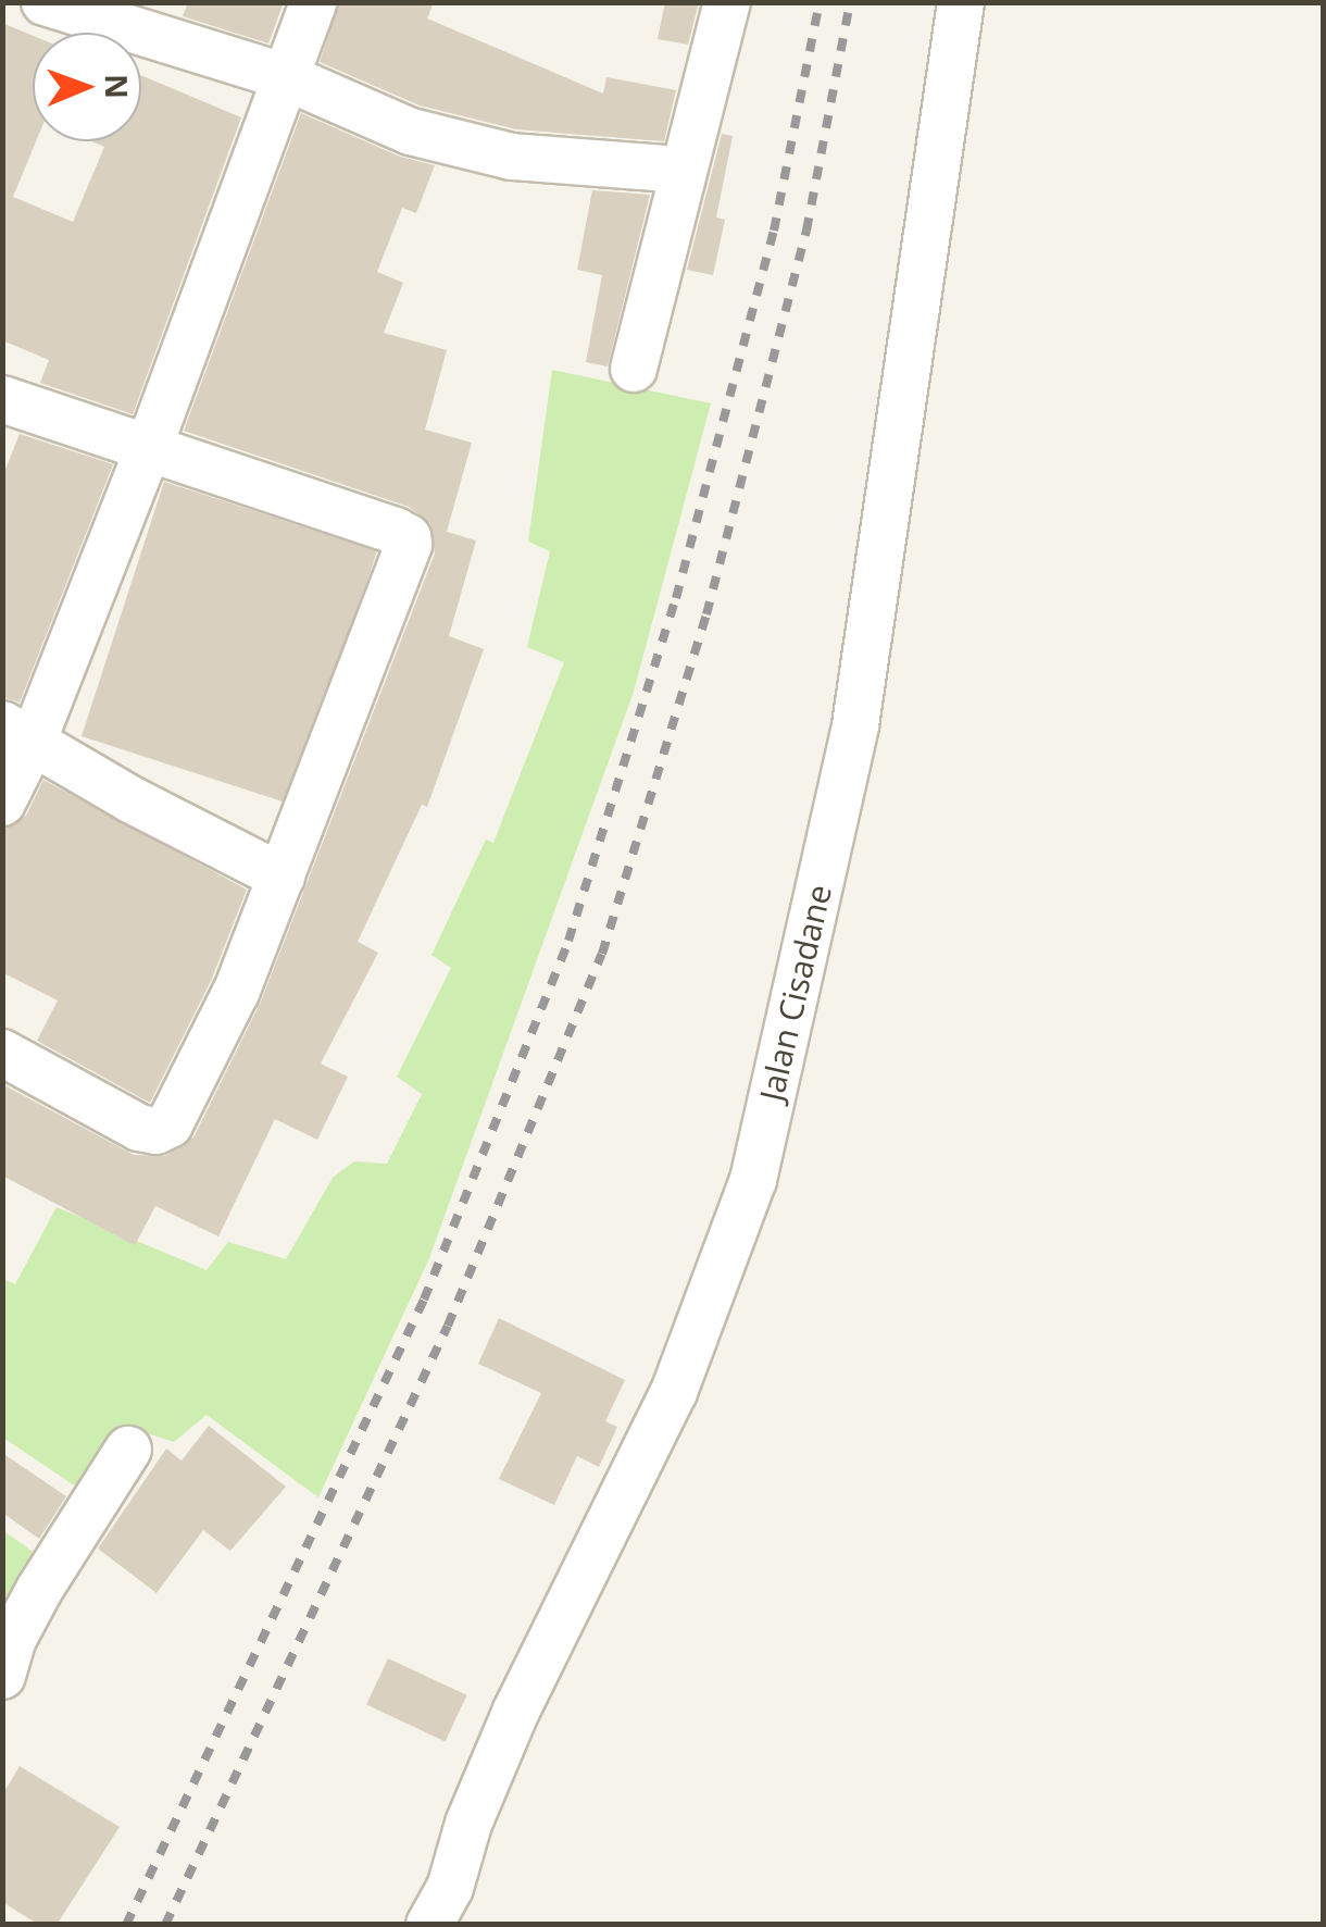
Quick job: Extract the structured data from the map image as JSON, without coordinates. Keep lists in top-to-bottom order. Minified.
{"streets":{"street":["Jalan Cisadane"]},"north":"right"}
